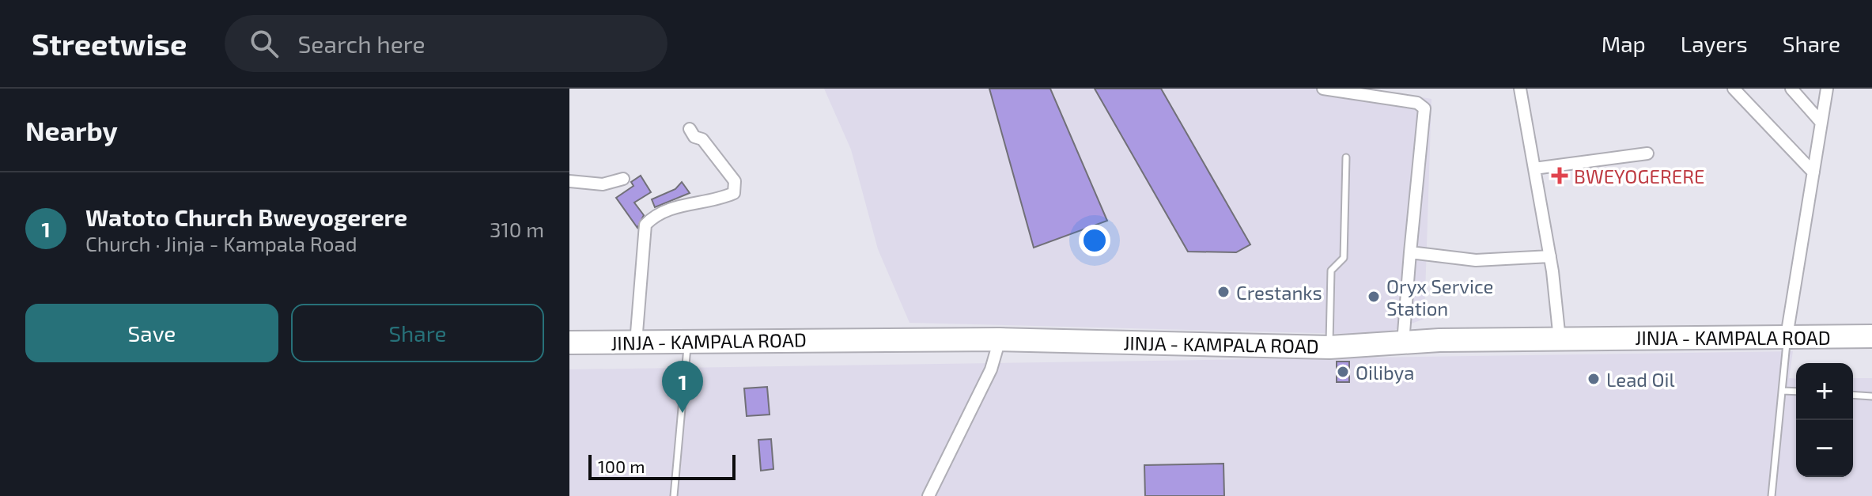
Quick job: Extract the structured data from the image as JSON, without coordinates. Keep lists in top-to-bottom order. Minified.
{"streets":{"highway":["JINJA - KAMPALA ROAD"]},"places":{"health":["BWEYOGERERE"],"other":["Crestanks","Oryx Service Station","Oilibya","Lead Oil"]},"scale_bar":"100 m","page":{"header":"Streetwise","search":"Search here","nav":["Map","Layers","Share"],"heading":"Nearby","list":[{"mark":"1","name":"Watoto Church Bweyogerere","note":"Church · Jinja - Kampala Road","value":"310 m"}],"buttons":["Save","Share"],"pins":"1","map_buttons":["+","−"],"scale":"100 m"}}
